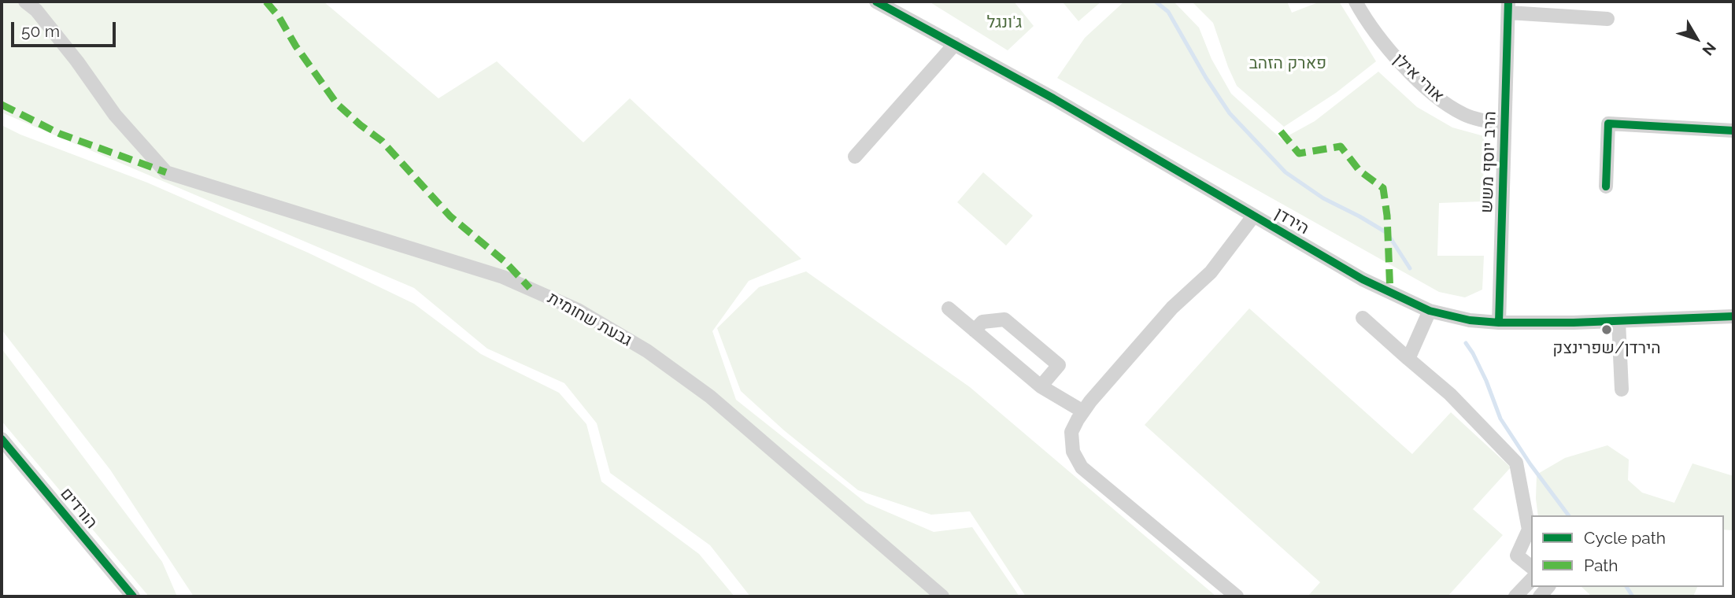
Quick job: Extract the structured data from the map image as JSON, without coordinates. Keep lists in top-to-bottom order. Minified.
{"streets":{"street":["אורי אילן","הרב יוסף משש","הירדן","גבעת שחומית","הורדים"]},"crossings":[["אורי אילן","הרב יוסף משש"],["הרב יוסף משש","הירדן"]],"parks":["ג'ונגל","פארק הזהב"],"places":["הירדן/שפרינצק"],"legend":["Cycle path","Path"],"scale_bar":"50 m","north":"bottom right"}
